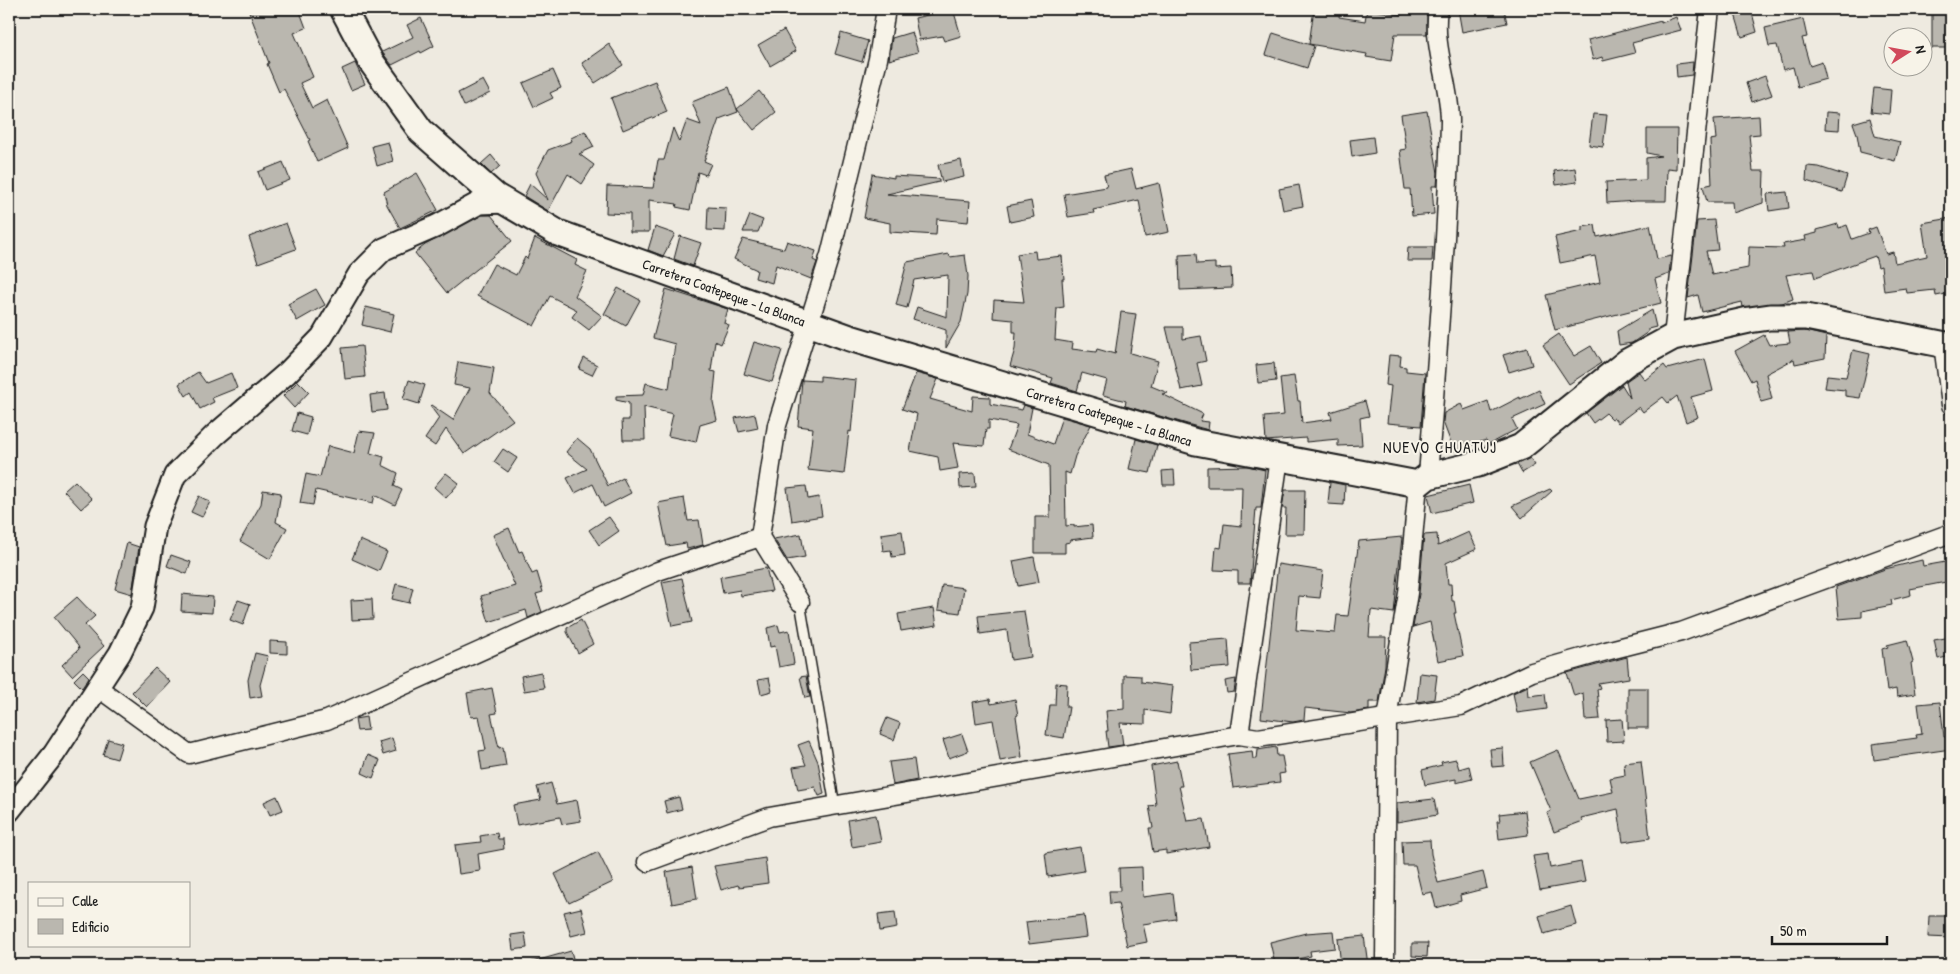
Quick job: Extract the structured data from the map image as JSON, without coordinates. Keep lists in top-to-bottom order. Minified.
{"streets":{"main road":["Carretera Coatepeque - La Blanca"]},"districts":["NUEVO CHUATUJ"],"legend":["Calle","Edificio"],"scale_bar":"50 m","north":"right"}
